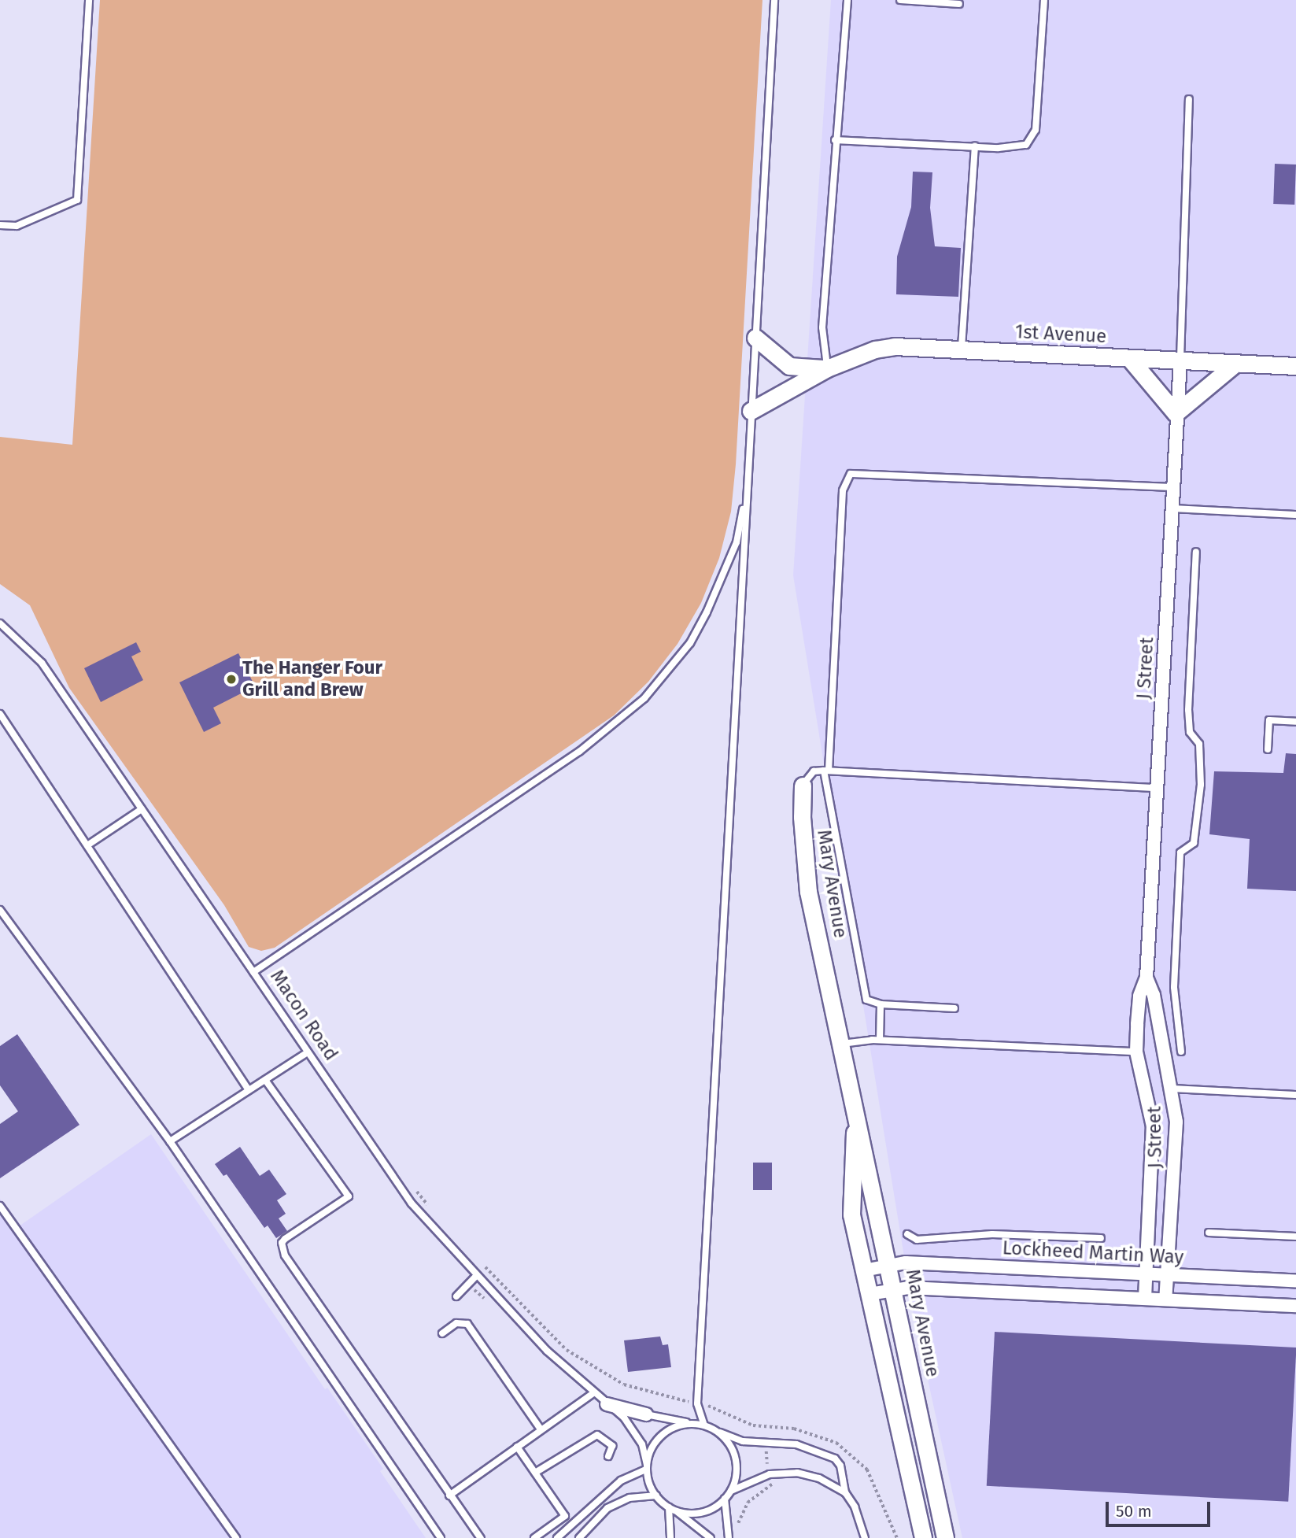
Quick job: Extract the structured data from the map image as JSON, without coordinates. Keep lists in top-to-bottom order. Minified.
{"streets":{"street":["1st Avenue","J Street","Mary Avenue","Macon Road","Lockheed Martin Way"]},"crossings":[["1st Avenue","J Street"],["J Street","Lockheed Martin Way"],["Mary Avenue","Lockheed Martin Way"]],"places":["The Hanger Four Grill and Brew"],"scale_bar":"50 m"}
